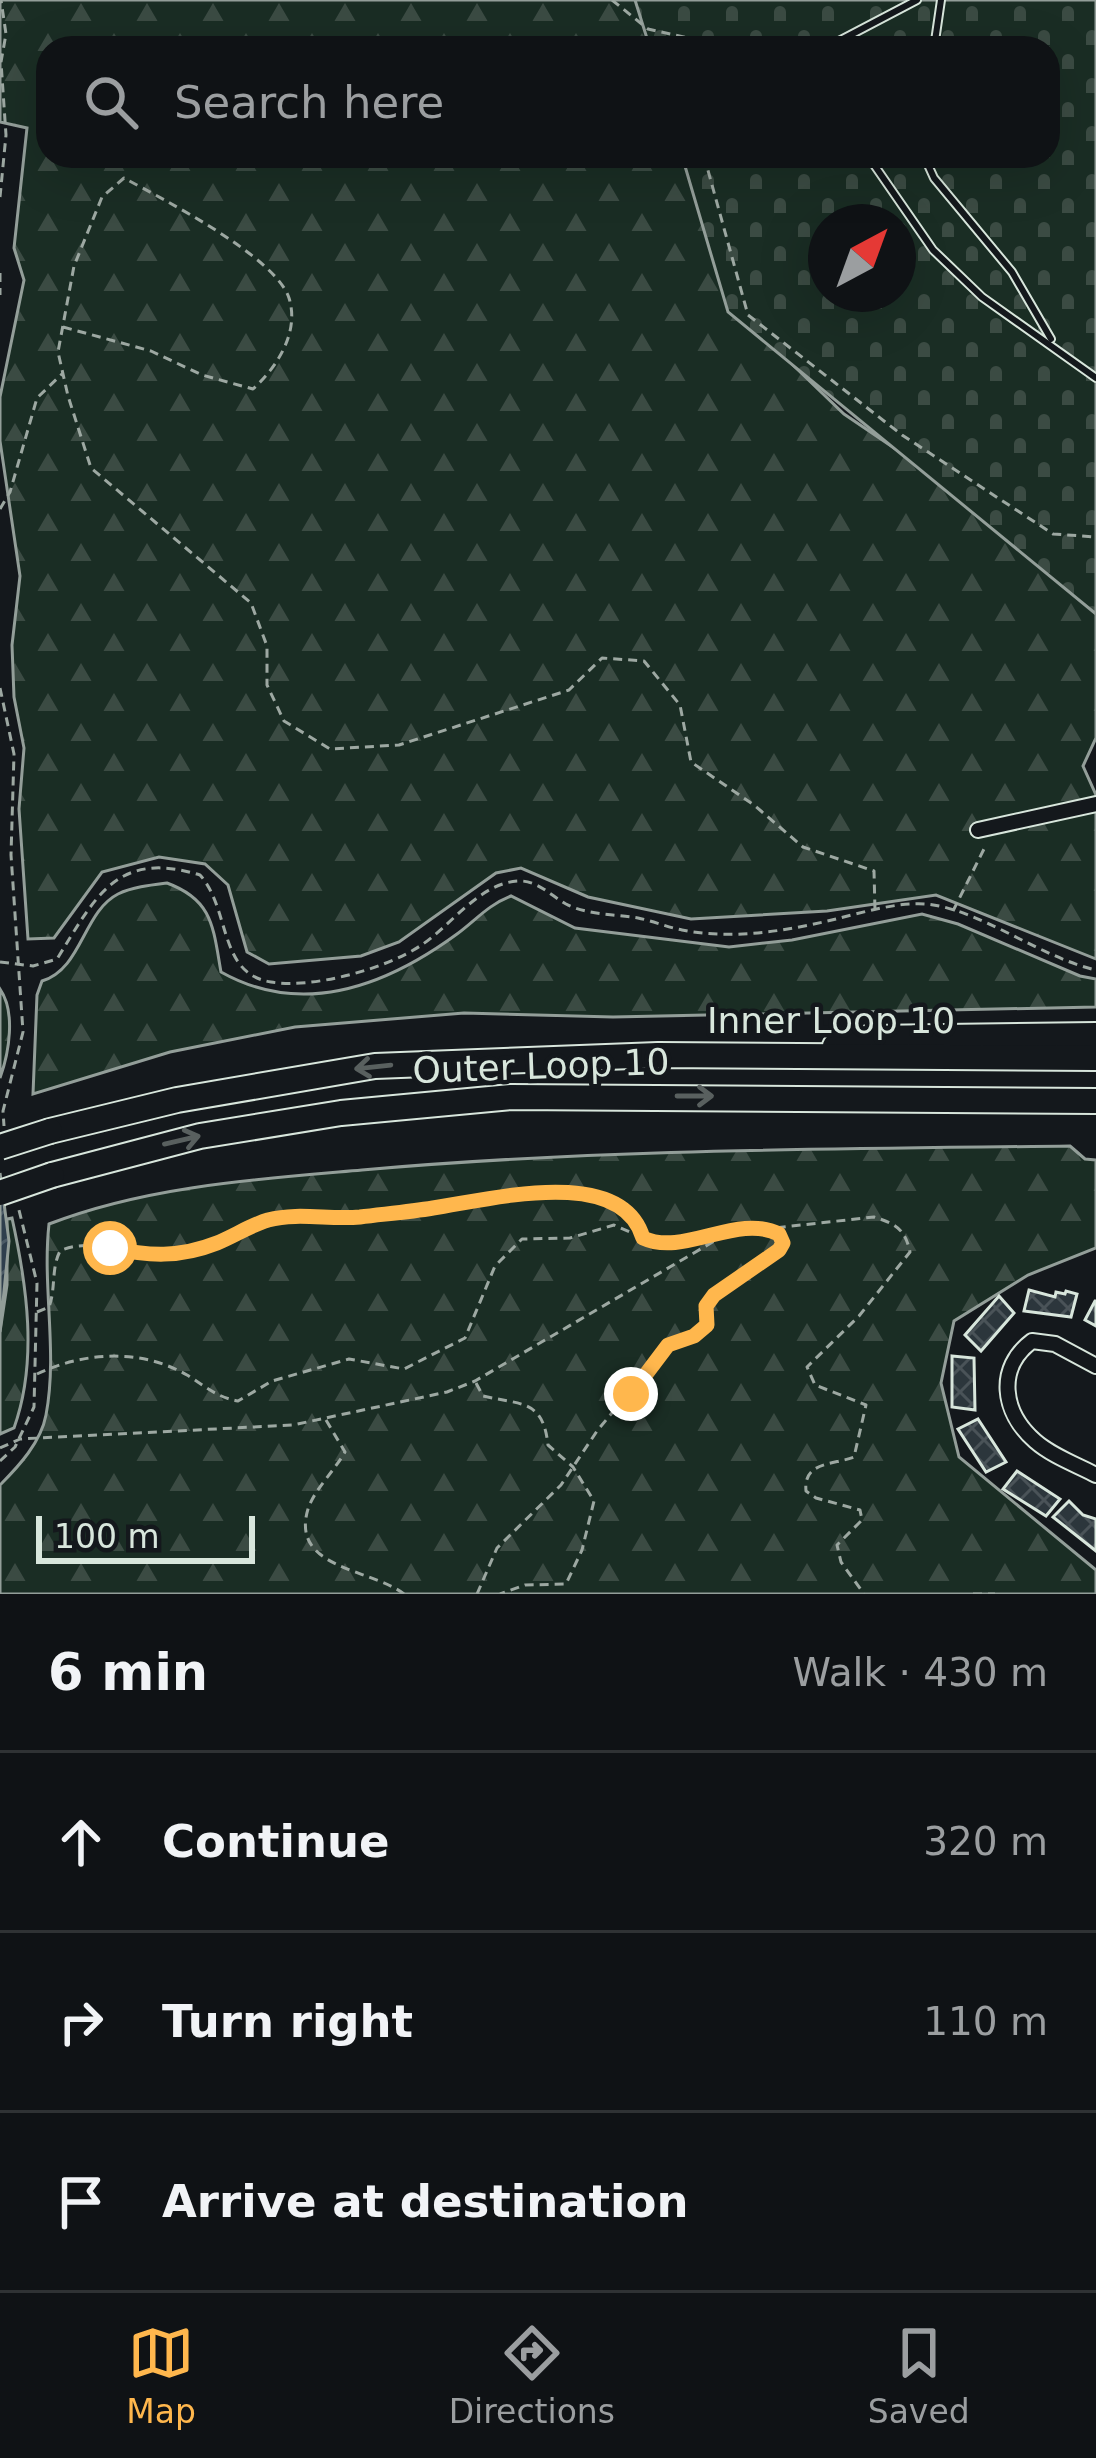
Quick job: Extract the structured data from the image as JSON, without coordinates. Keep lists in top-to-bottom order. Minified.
{"streets":{"highway":["Inner Loop 10","Outer Loop 10"]},"one_way":["Inner Loop 10","Outer Loop 10"],"scale_bar":"100 m","north":"top right","page":{"search":"Search here","scale":"100 m","heading":["6 min","Walk · 430 m"],"list":[["Continue","320 m"],["Turn right","110 m"],"Arrive at destination"],"nav":["Map","Directions","Saved"]}}
